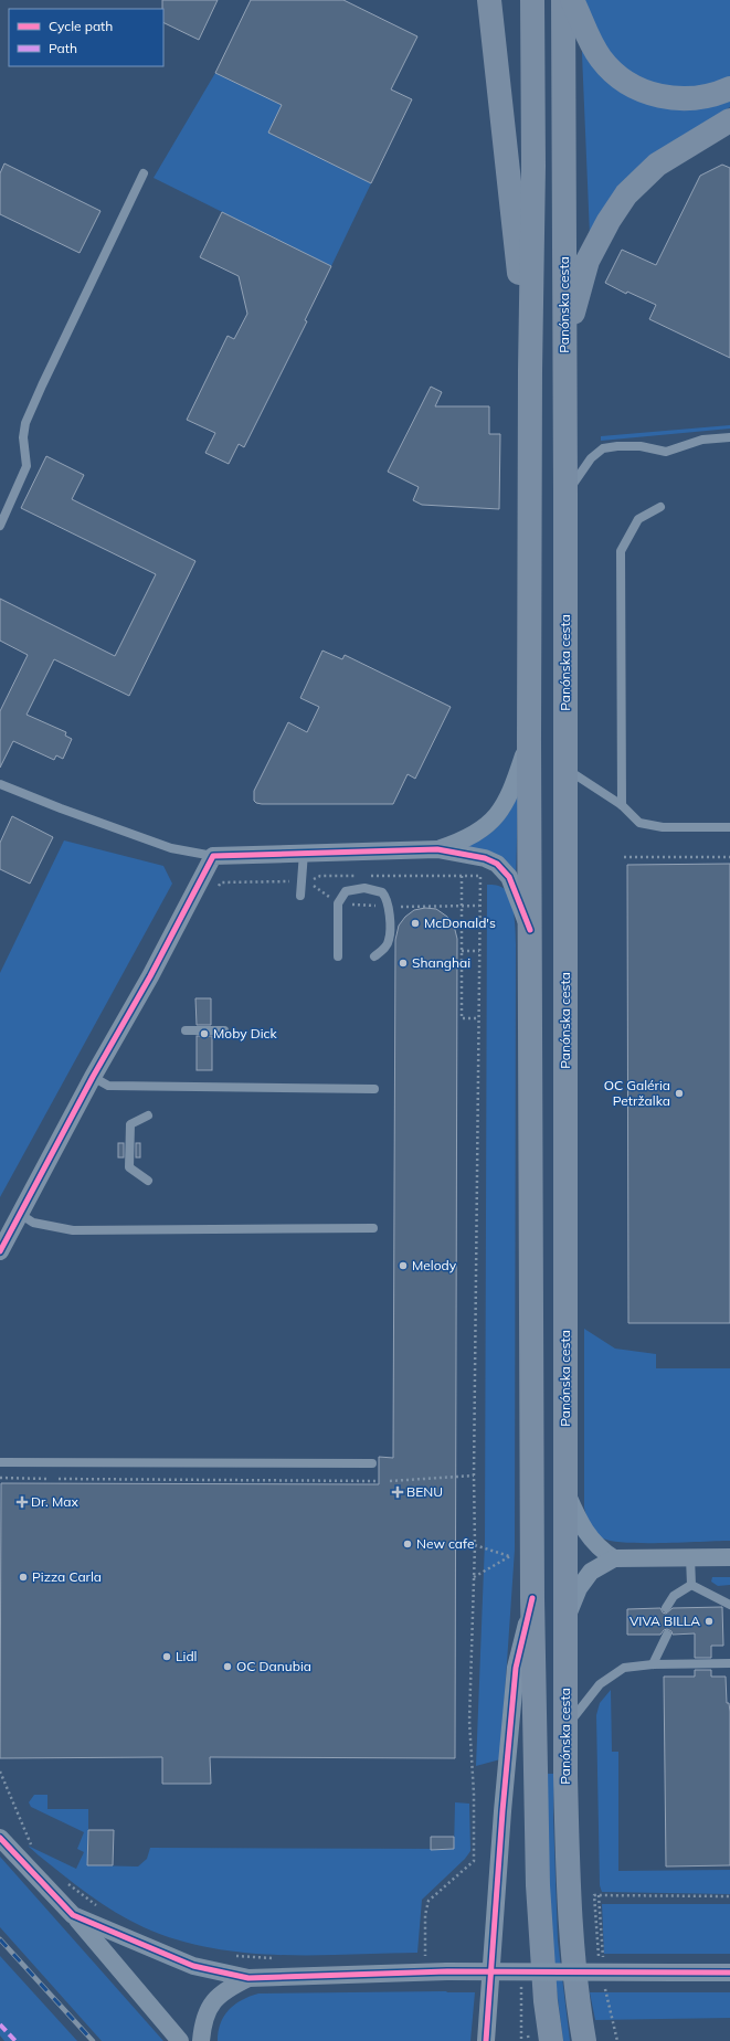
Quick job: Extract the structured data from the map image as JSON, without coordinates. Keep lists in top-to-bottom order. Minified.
{"streets":{"main road":["Panónska cesta"]},"places":{"other":["McDonald's","Shanghai","Moby Dick","OC Galéria Petržalka","Melody","New cafe","Pizza Carla","VIVA BILLA","Lidl","OC Danubia"],"health":["BENU","Dr. Max"]},"legend":["Cycle path","Path"]}
